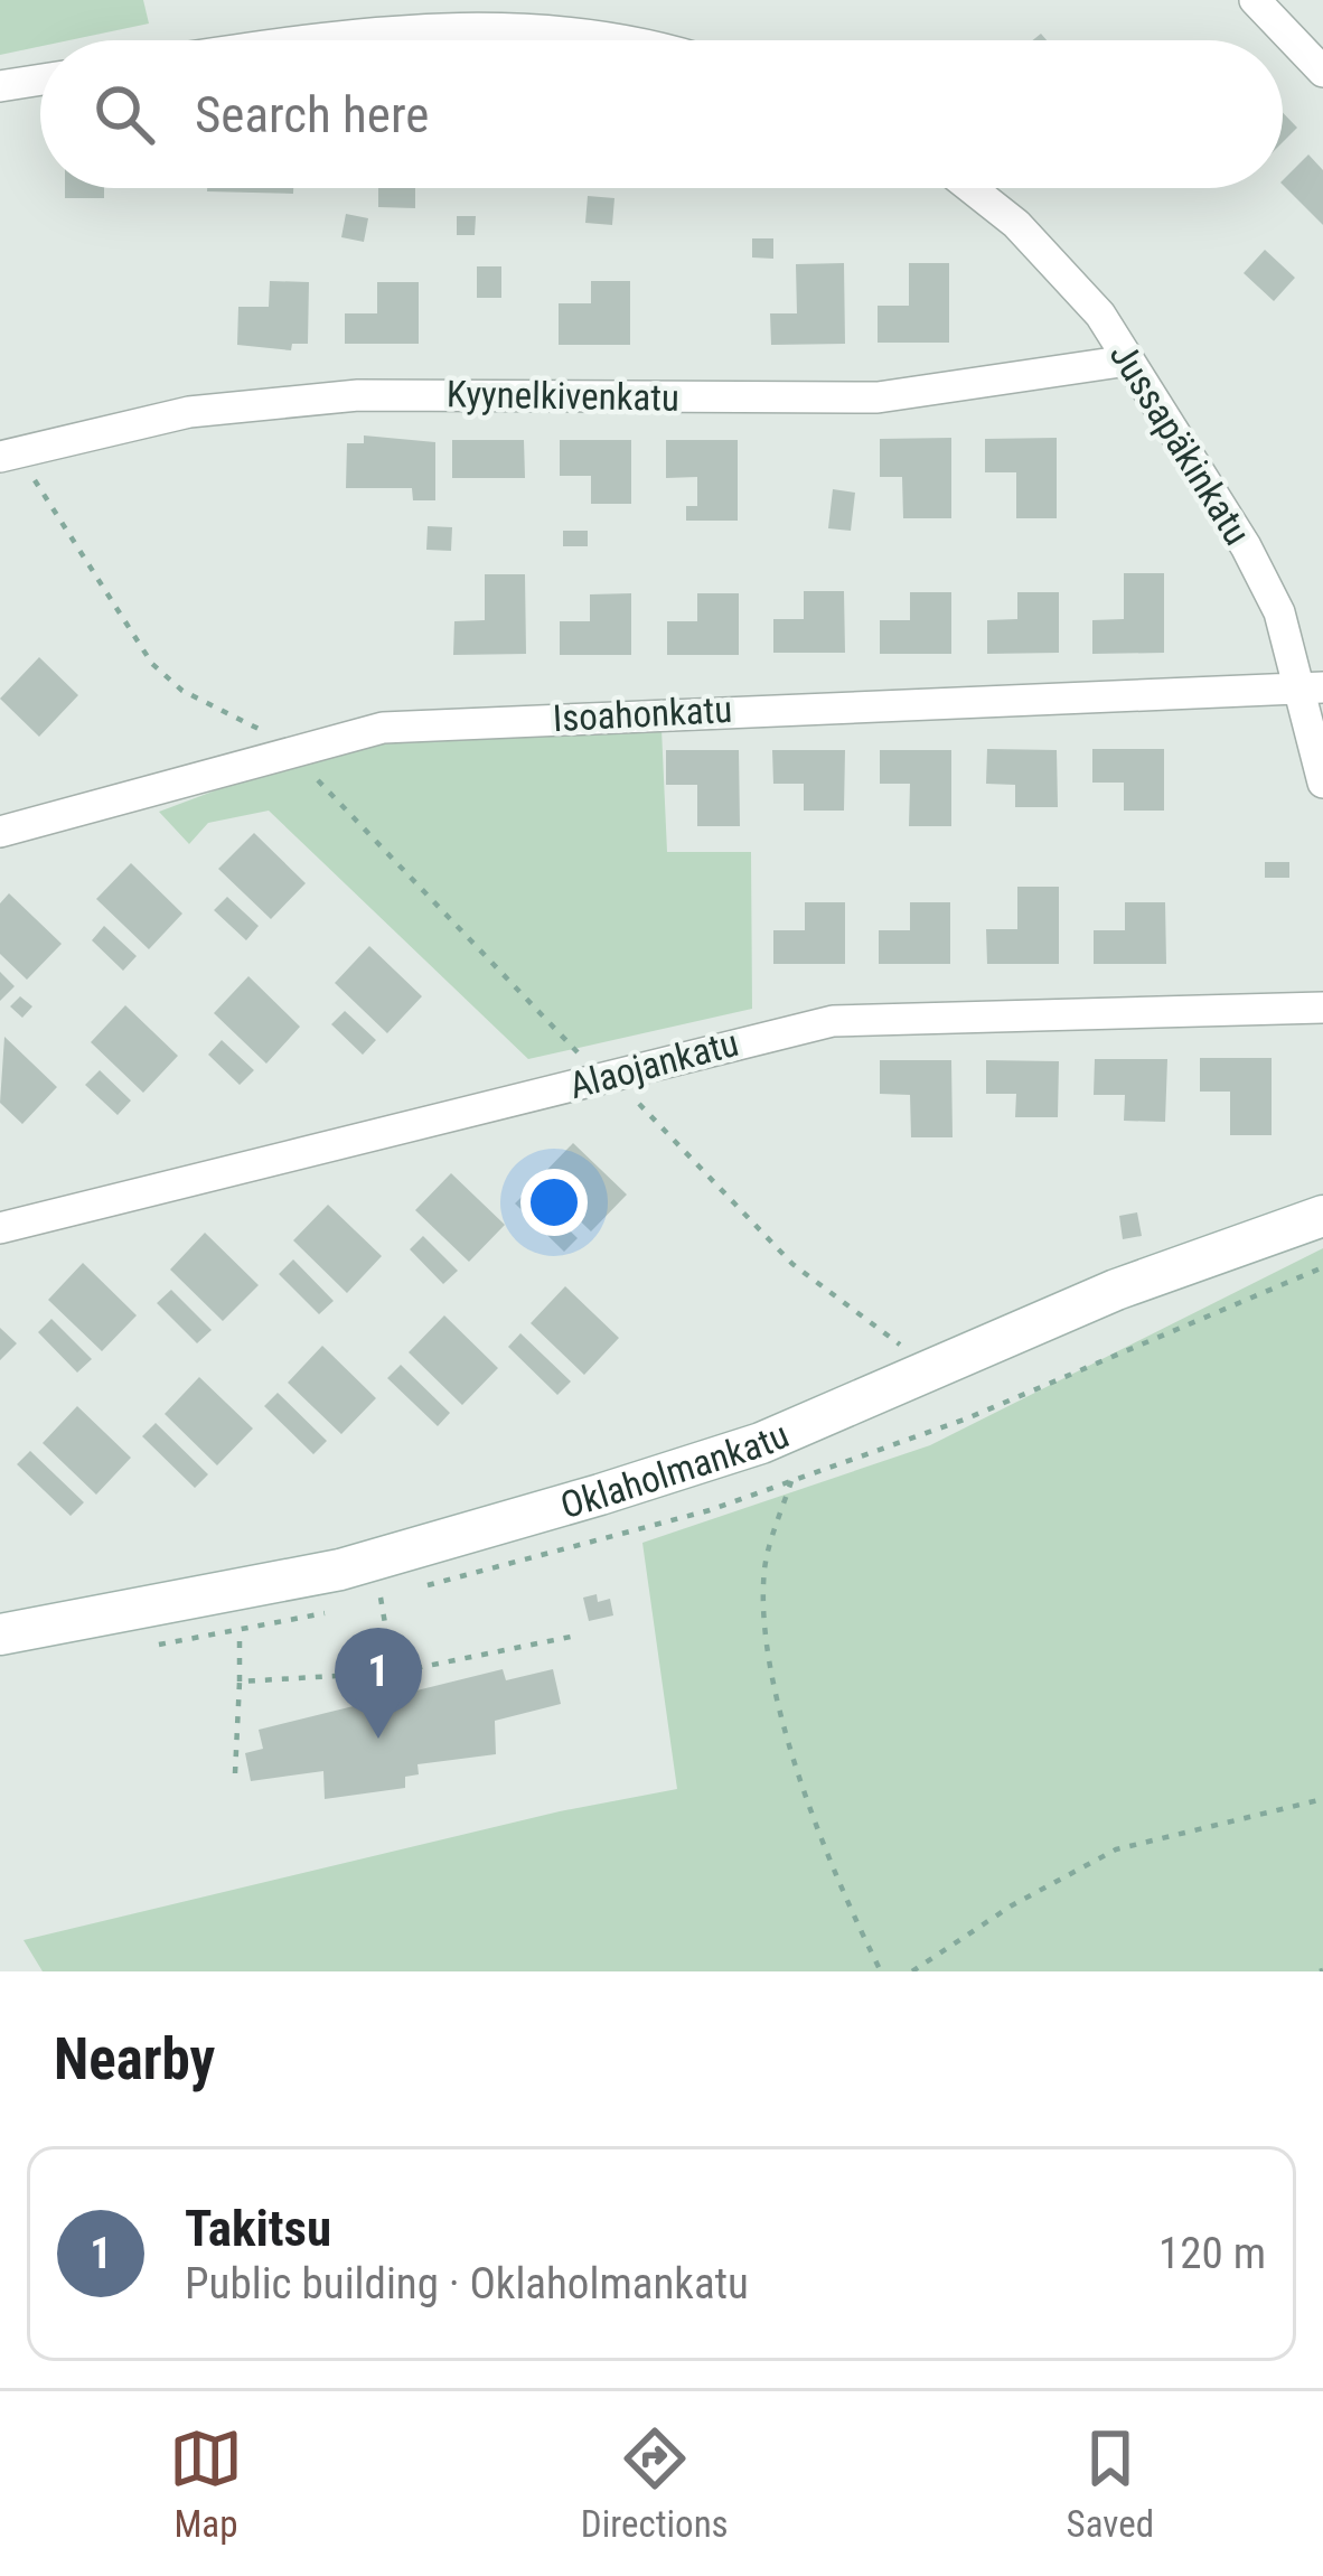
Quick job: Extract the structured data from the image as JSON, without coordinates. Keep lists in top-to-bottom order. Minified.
{"streets":{"street":["Kyynelkivenkatu","Jussapäkinkatu","Isoahonkatu","Alaojankatu","Oklaholmankatu"]},"crossings":[["Kyynelkivenkatu","Jussapäkinkatu"],["Jussapäkinkatu","Isoahonkatu"]],"page":{"search":"Search here","pins":"1","heading":"Nearby","list":[{"mark":"1","name":"Takitsu","note":"Public building · Oklaholmankatu","value":"120 m"}],"nav":["Map","Directions","Saved"]}}
